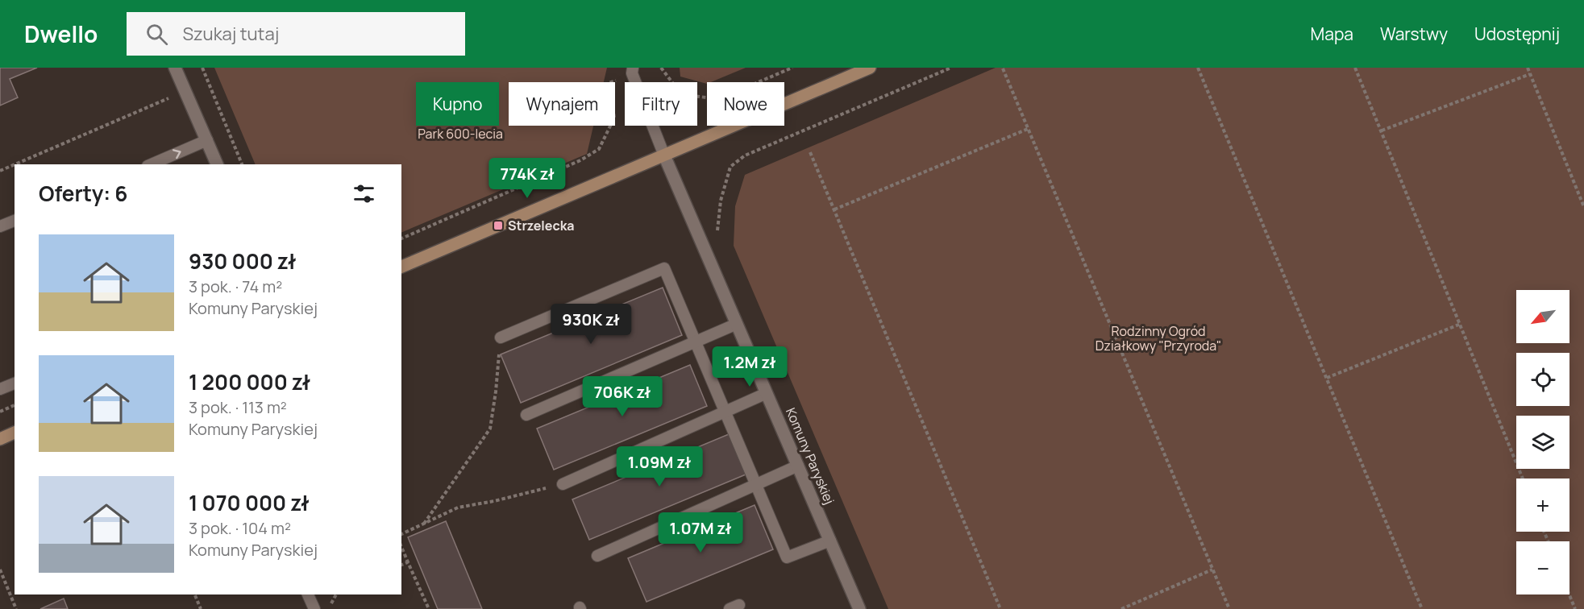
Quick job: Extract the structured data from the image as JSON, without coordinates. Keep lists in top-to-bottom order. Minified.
{"streets":{"street":["Komuny Paryskiej"]},"parks":["Park 600-lecia","Rodzinny Ogród Działkowy \"Przyroda\""],"places":{"transit":["Strzelecka"]},"north":"bottom left","page":{"header":"Dwello","search":"Szukaj tutaj","nav":["Mapa","Warstwy","Udostępnij"],"chip":["Kupno","Wynajem","Filtry","Nowe"],"price":["774K zł","930K zł","1.2M zł","706K zł","1.09M zł","1.07M zł"],"heading":"Oferty: 6","list":[{"name":"930 000 zł","note":"3 pok. · 74 m² · Komuny Paryskiej"},{"name":"1 200 000 zł","note":"3 pok. · 113 m² · Komuny Paryskiej"},{"name":"1 070 000 zł","note":"3 pok. · 104 m² · Komuny Paryskiej"}],"map_buttons":["+","−"]}}
